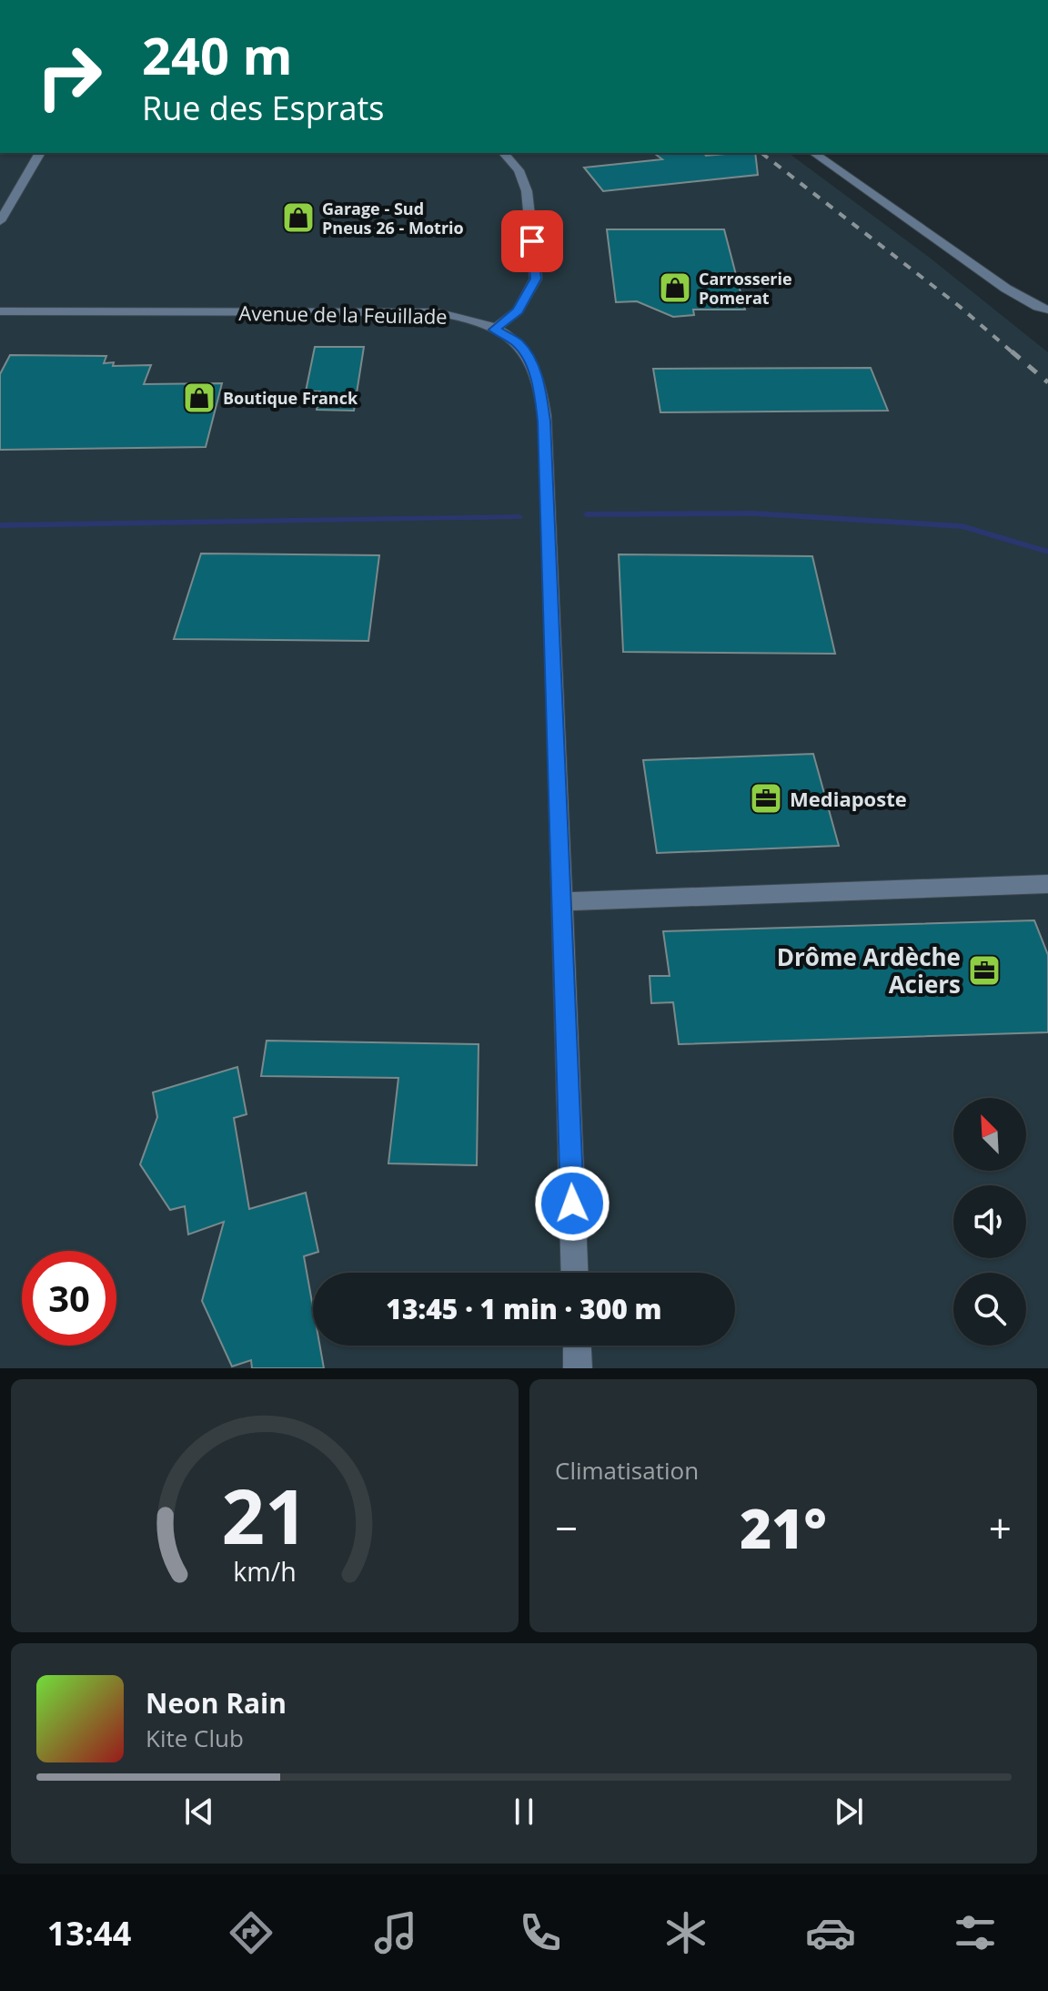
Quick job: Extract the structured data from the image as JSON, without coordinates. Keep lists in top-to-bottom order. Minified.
{"streets":{"street":["Avenue de la Feuillade"]},"places":{"shop":["Garage - Sud Pneus 26 - Motrio","Carrosserie Pomerat","Boutique Franck"],"office":["Mediaposte","Drôme Ardèche Aciers"]},"north":"top left","page":{"turn":["240 m","Rue des Esprats"],"limit":"30","trip":"13:45 · 1 min · 300 m","tile":"Climatisation","heat":["−","21°","+"],"song":["Neon Rain","Kite Club"],"tabs":"13:44","gauge":["21","km/h"]}}
